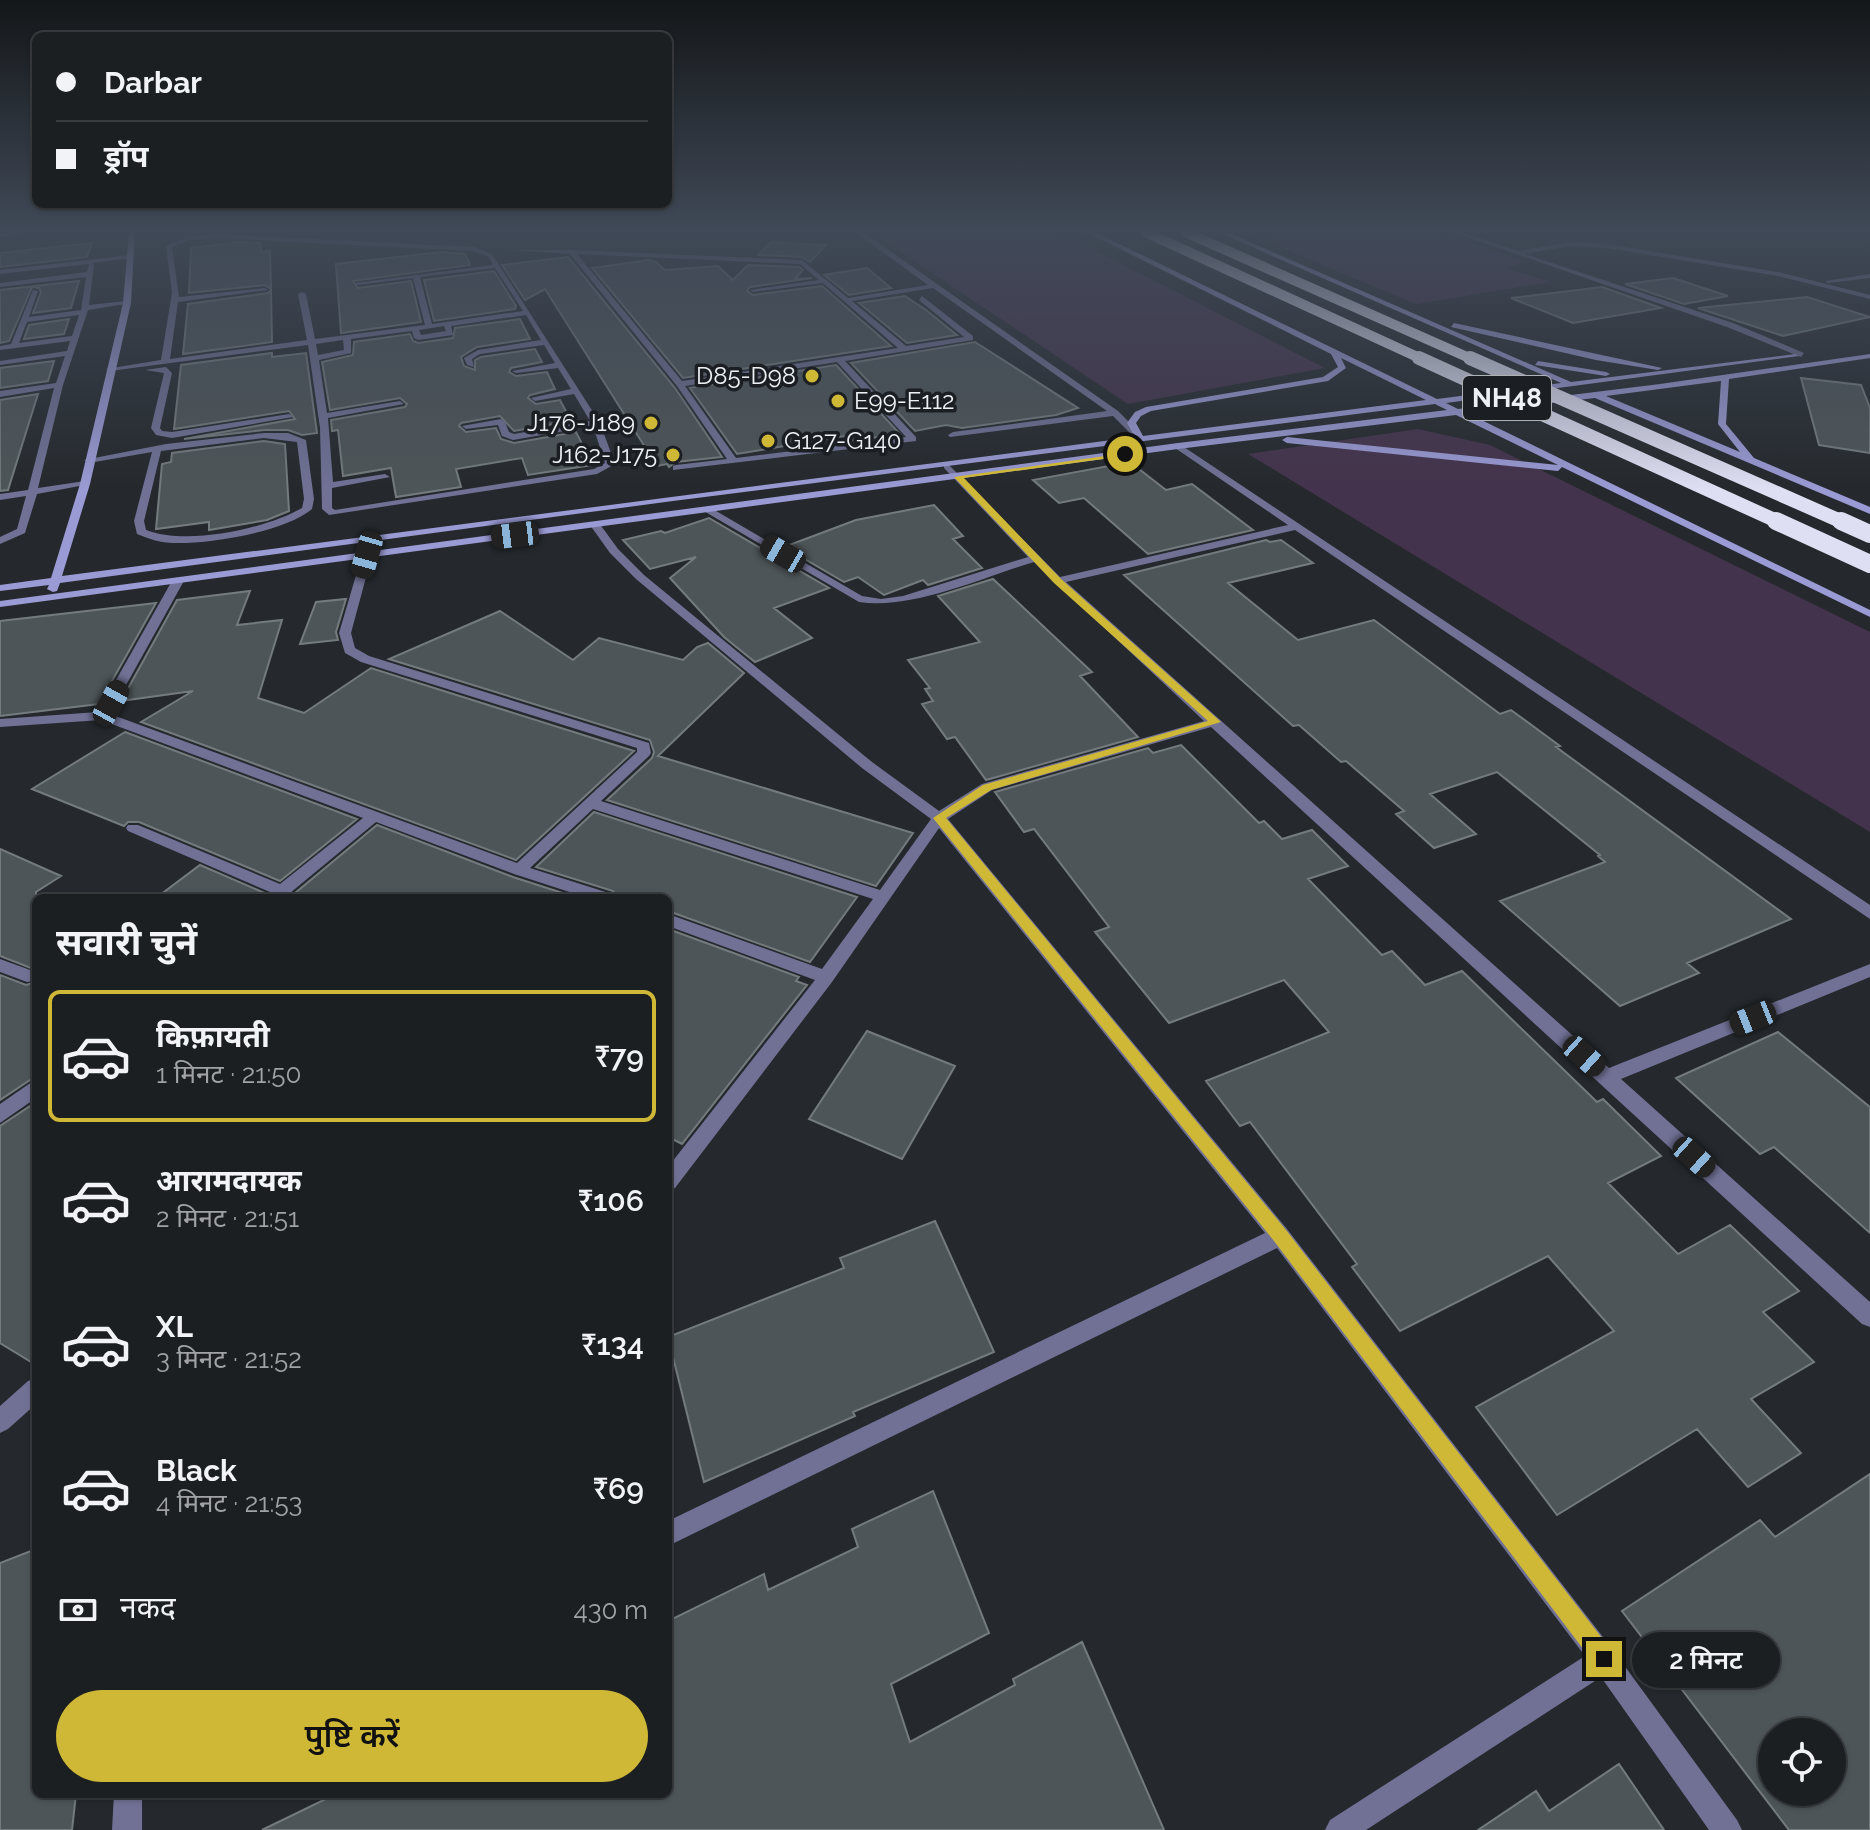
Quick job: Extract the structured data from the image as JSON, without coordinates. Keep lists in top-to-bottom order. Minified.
{"streets":{"highway":["NH48"]},"places":["D85-D98","E99-E112","J176-J189","G127-G140","J162-J175"],"page":{"banner":["Darbar","ड्रॉप"],"heading":"सवारी चुनें","list":[{"name":"किफ़ायती","note":"1 मिनट · 21:50","value":"₹79"},{"name":"आरामदायक","note":"2 मिनट · 21:51","value":"₹106"},{"name":"XL","note":"3 मिनट · 21:52","value":"₹134"},{"name":"Black","note":"4 मिनट · 21:53","value":"₹69"}],"pay":["नकद","430 m"],"bubble":"2 मिनट","buttons":"पुष्टि करें"}}
